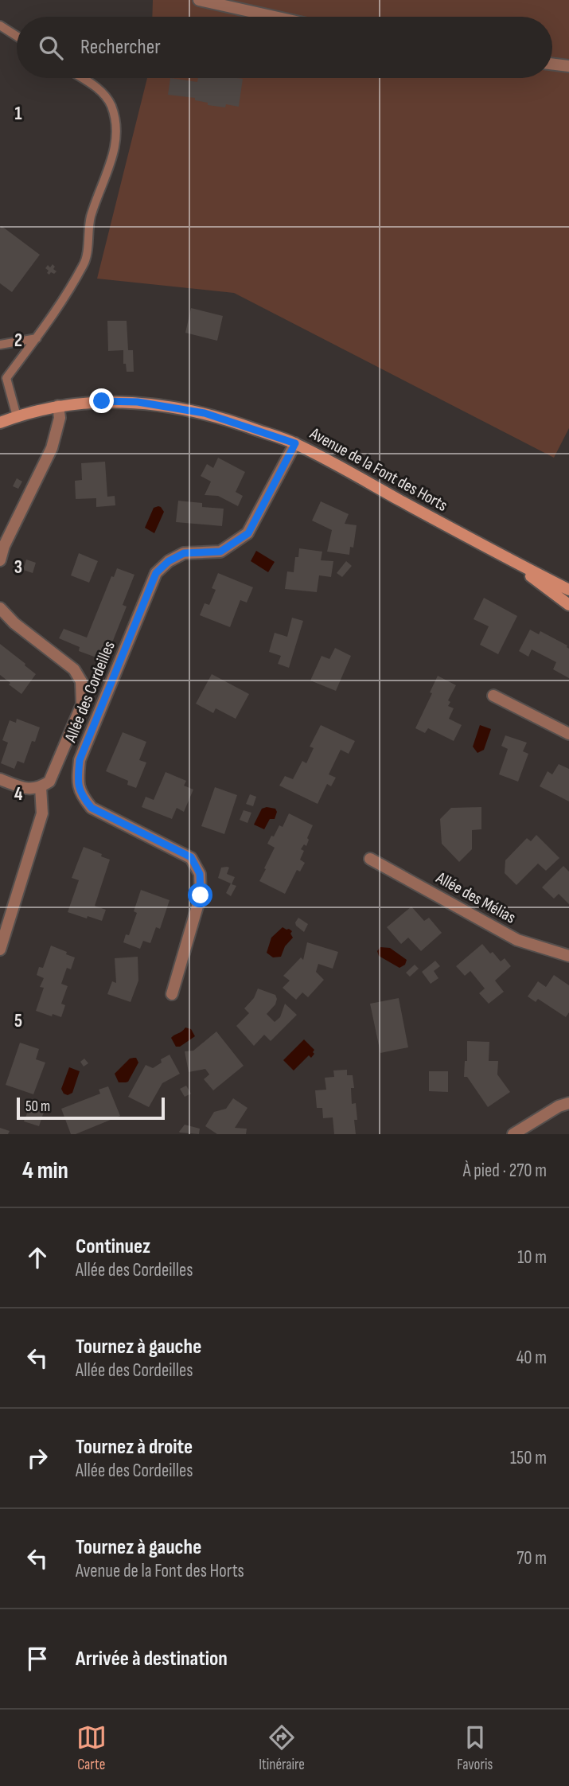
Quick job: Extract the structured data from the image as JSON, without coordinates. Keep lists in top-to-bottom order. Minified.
{"streets":{"main road":["Avenue de la Font des Horts"],"street":["Allée des Cordeilles","Allée des Mélias"]},"crossings":[["Avenue de la Font des Horts","Allée des Cordeilles"]],"scale_bar":"50 m","page":{"search":"Rechercher","scale":"50 m","heading":["4 min","À pied · 270 m"],"list":[["Continuez","Allée des Cordeilles","10 m"],["Tournez à gauche","Allée des Cordeilles","40 m"],["Tournez à droite","Allée des Cordeilles","150 m"],["Tournez à gauche","Avenue de la Font des Horts","70 m"],"Arrivée à destination"],"nav":["Carte","Itinéraire","Favoris"]},"grid":{"rows":["1","2","3","4","5"]}}
